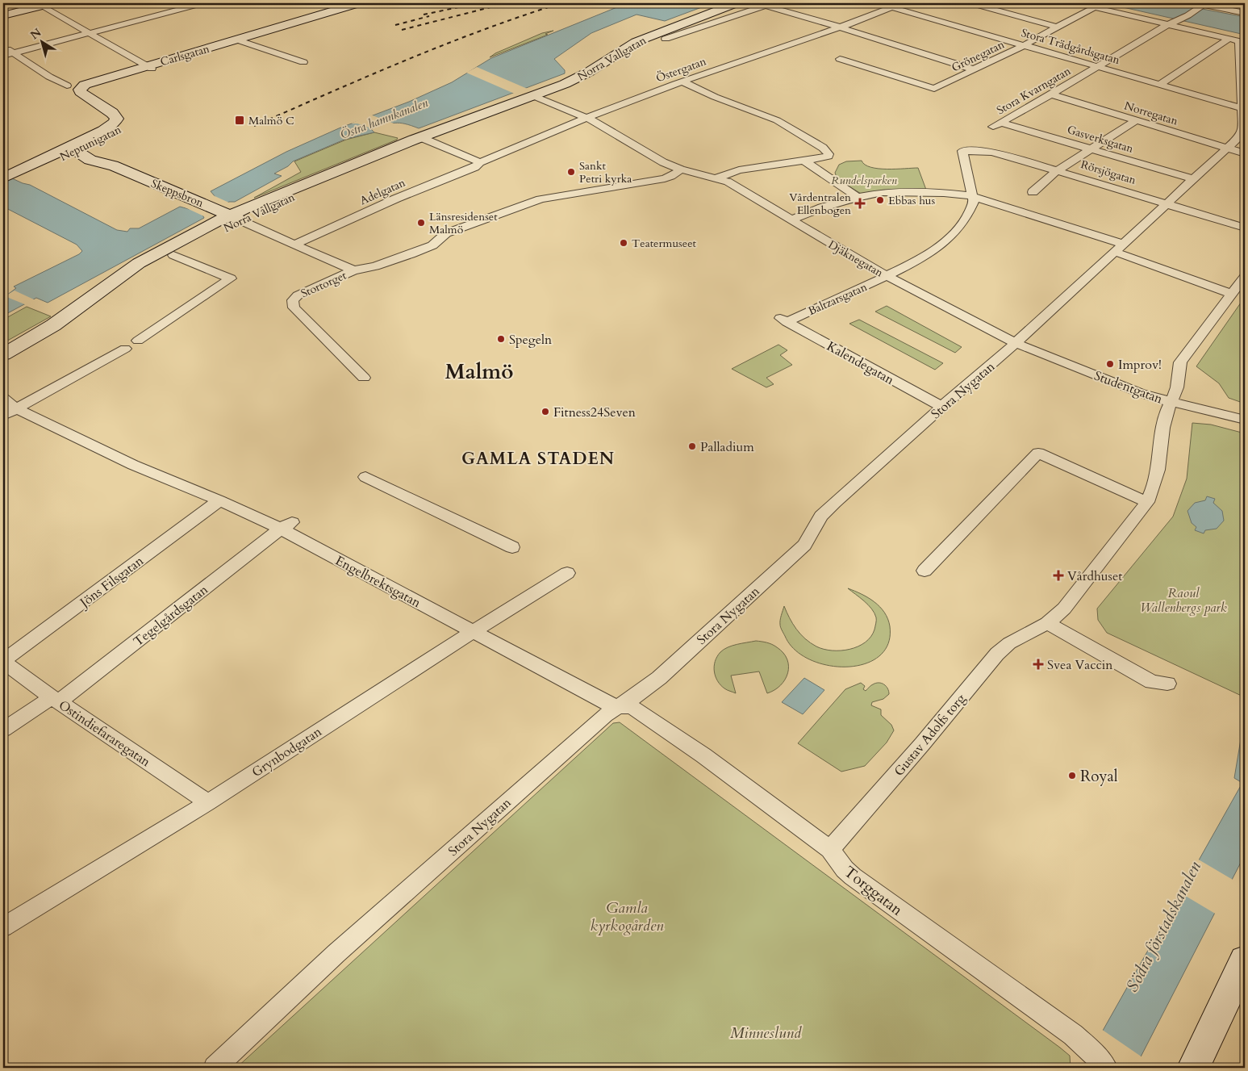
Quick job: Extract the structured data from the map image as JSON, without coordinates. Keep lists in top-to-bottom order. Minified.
{"streets":{"main road":["Carlsgatan","Norra Vallgatan","Neptunigatan","Skeppsbron"],"street":["Stora Trädgårdsgatan","Grönegatan","Östergatan","Stora Kvarngatan","Norregatan","Gasverksgatan","Rörsjögatan","Adelgatan","Djäknegatan","Stortorget","Baltzarsgatan","Kalendegatan","Studentgatan","Stora Nygatan","Jöns Filsgatan","Engelbrektsgatan","Tegelgårdsgatan","Ostindiefararegatan","Gustav Adolfs torg","Grynbodgatan","Torggatan"]},"crossings":[["Stora Trädgårdsgatan","Grönegatan"],["Stora Trädgårdsgatan","Östergatan"],["Stora Trädgårdsgatan","Stora Kvarngatan"],["Stora Trädgårdsgatan","Stora Nygatan"],["Carlsgatan","Neptunigatan"],["Norra Vallgatan","Skeppsbron"],["Norra Vallgatan","Djäknegatan"],["Östergatan","Adelgatan"],["Östergatan","Djäknegatan"],["Stora Kvarngatan","Norregatan"],["Stora Kvarngatan","Gasverksgatan"],["Norregatan","Gasverksgatan"],["Norregatan","Stora Nygatan"],["Gasverksgatan","Stora Nygatan"],["Neptunigatan","Skeppsbron"],["Rörsjögatan","Baltzarsgatan"],["Rörsjögatan","Stora Nygatan"],["Djäknegatan","Stortorget"],["Djäknegatan","Baltzarsgatan"],["Djäknegatan","Studentgatan"],["Djäknegatan","Stora Nygatan"],["Baltzarsgatan","Kalendegatan"],["Kalendegatan","Stora Nygatan"],["Studentgatan","Stora Nygatan"],["Studentgatan","Gustav Adolfs torg"],["Stora Nygatan","Engelbrektsgatan"],["Stora Nygatan","Torggatan"],["Jöns Filsgatan","Engelbrektsgatan"],["Jöns Filsgatan","Ostindiefararegatan"],["Engelbrektsgatan","Tegelgårdsgatan"],["Engelbrektsgatan","Grynbodgatan"],["Engelbrektsgatan","Torggatan"],["Tegelgårdsgatan","Ostindiefararegatan"],["Ostindiefararegatan","Grynbodgatan"],["Gustav Adolfs torg","Torggatan"]],"districts":["Malmö","GAMLA STADEN"],"water":["Östra hamnkanalen","Södra förstadskanalen"],"parks":["Rundelsparken","Raoul Wallenbergs park","Gamla kyrkogården","Minneslund"],"places":{"transit":["Malmö C"],"other":["Sankt Petri kyrka","Ebbas hus","Länsresidenset Malmö","Teatermuseet","Spegeln","Improv!","Fitness24Seven","Palladium","Royal"],"health":["Vårdentralen Ellenbogen","Vårdhuset","Svea Vaccin"]},"north":"top left"}
